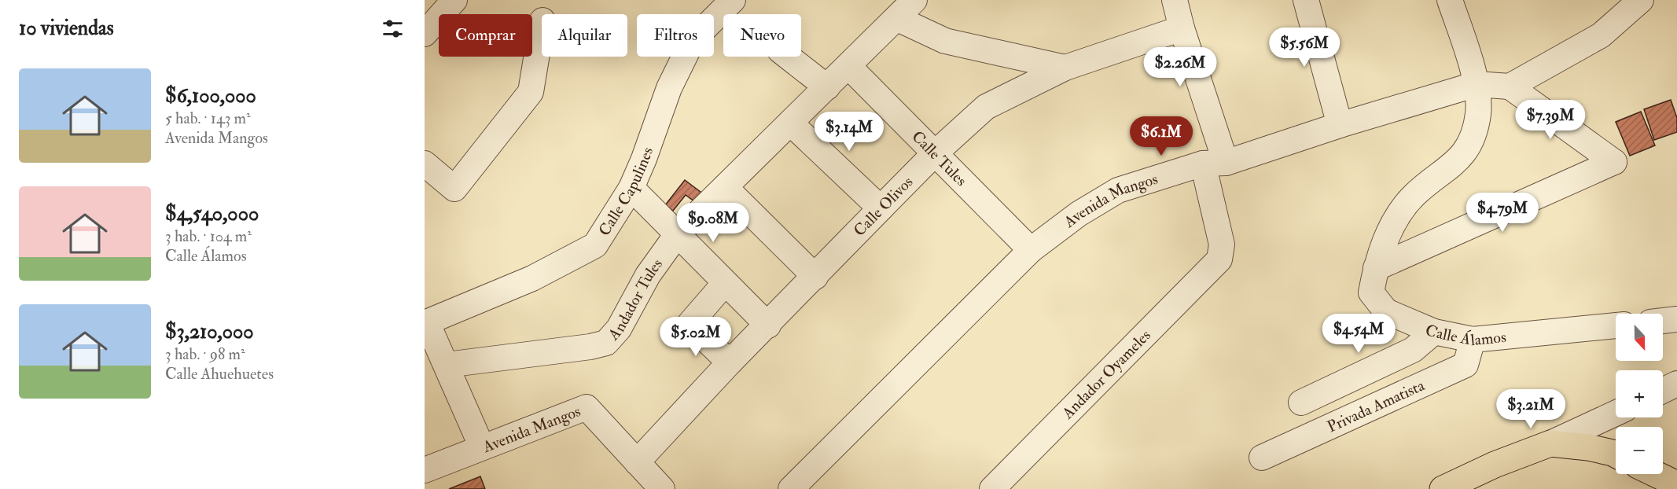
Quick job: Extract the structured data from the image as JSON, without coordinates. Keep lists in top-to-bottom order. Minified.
{"streets":{"street":["Calle Tules","Calle Capulines","Avenida Mangos","Calle Olivos","Andador Tules","Calle Álamos","Andador Oyameles","Privada Amatista"]},"crossings":[["Calle Tules","Avenida Mangos"],["Calle Tules","Calle Olivos"],["Calle Tules","Andador Tules"],["Avenida Mangos","Calle Olivos"],["Avenida Mangos","Calle Álamos"],["Avenida Mangos","Andador Oyameles"],["Calle Álamos","Privada Amatista"]],"north":"bottom","page":{"heading":"10 viviendas","chip":["Comprar","Alquilar","Filtros","Nuevo"],"price":["$5.56M","$2.26M","$7.39M","$3.14M","$6.1M","$4.79M","$9.08M","$4.54M","$5.02M","$3.21M"],"list":[{"name":"$6,100,000","note":"5 hab. · 143 m² · Avenida Mangos"},{"name":"$4,540,000","note":"3 hab. · 104 m² · Calle Álamos"},{"name":"$3,210,000","note":"3 hab. · 98 m² · Calle Ahuehuetes"}],"map_buttons":["+","−"]}}
